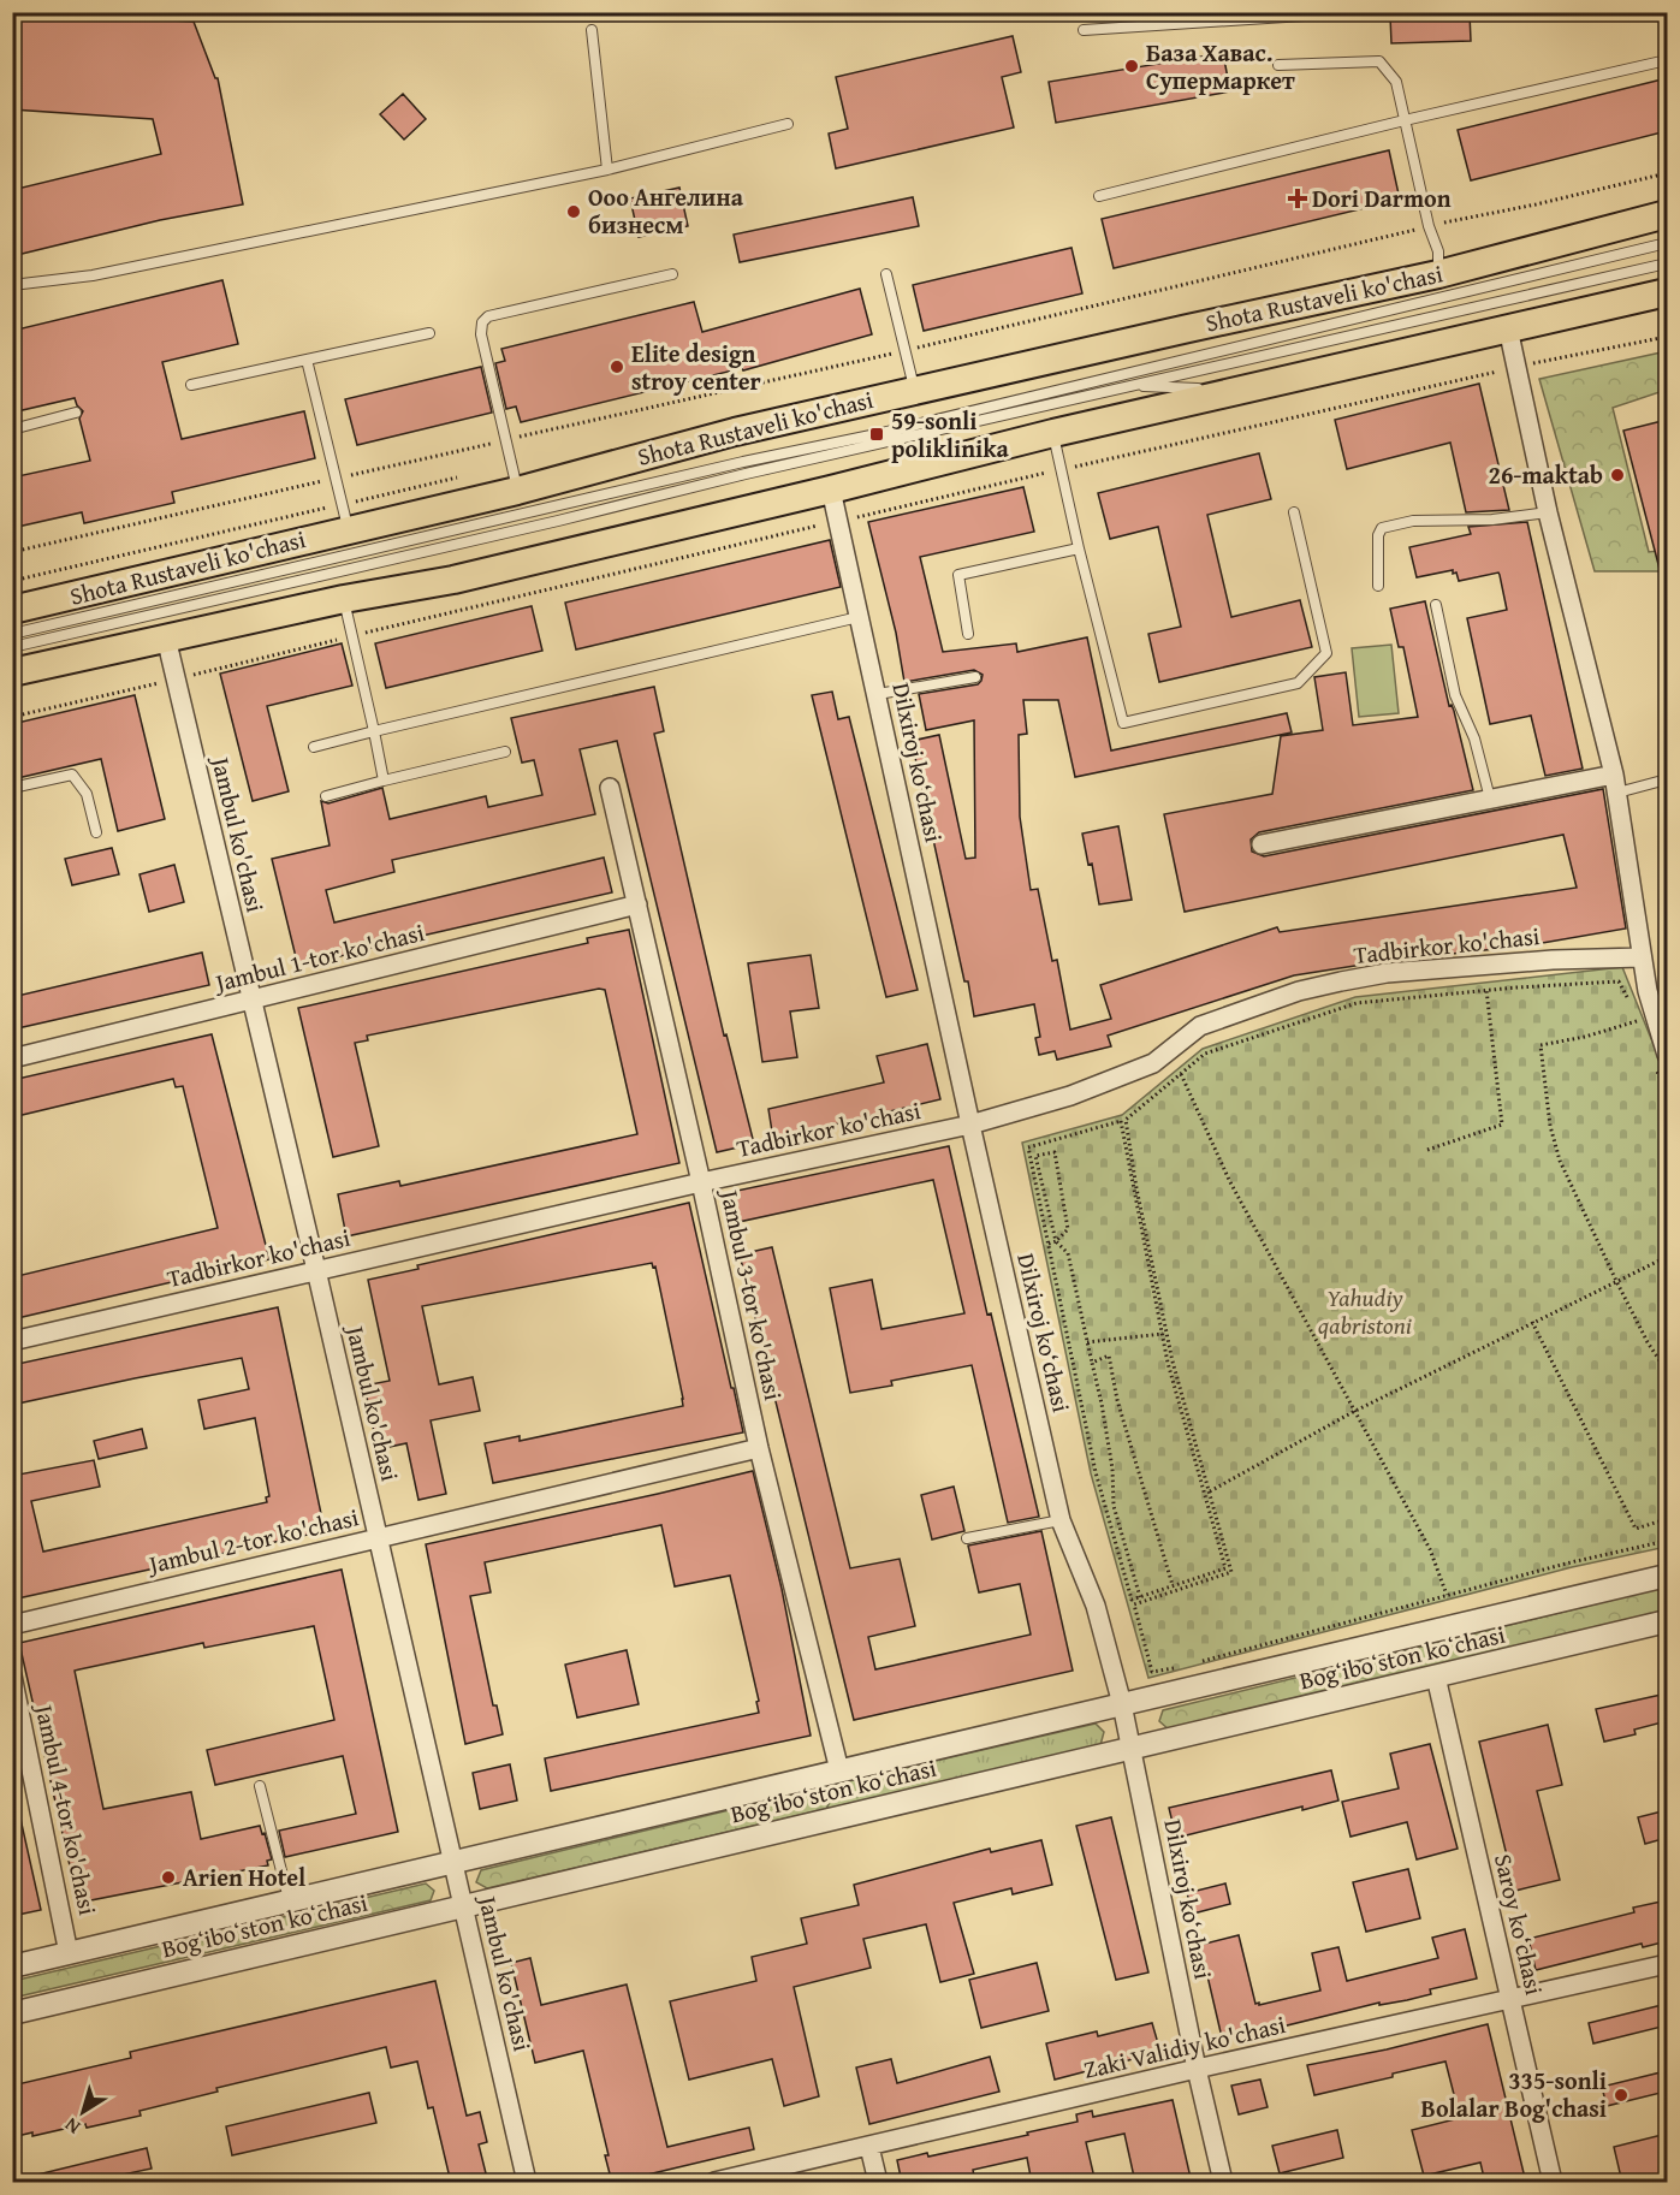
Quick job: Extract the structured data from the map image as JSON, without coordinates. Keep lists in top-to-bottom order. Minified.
{"streets":{"main road":["Shota Rustaveli ko'chasi"],"street":["Dilxiroj ko‘chasi","Jambul ko'chasi","Tadbirkor ko'chasi","Jambul 1-tor ko'chasi","Jambul 3-tor ko'chasi","Jambul 2-tor ko'chasi","Bogʻiboʻston koʻchasi","Jambul 4-tor ko'chasi","Saroy ko‘chasi","Zaki Validiy ko'chasi"]},"crossings":[["Dilxiroj ko‘chasi","Tadbirkor ko'chasi"],["Dilxiroj ko‘chasi","Bogʻiboʻston koʻchasi"],["Dilxiroj ko‘chasi","Zaki Validiy ko'chasi"],["Jambul ko'chasi","Tadbirkor ko'chasi"],["Jambul ko'chasi","Jambul 1-tor ko'chasi"],["Jambul ko'chasi","Jambul 2-tor ko'chasi"],["Jambul ko'chasi","Bogʻiboʻston koʻchasi"],["Tadbirkor ko'chasi","Jambul 3-tor ko'chasi"],["Jambul 1-tor ko'chasi","Jambul 3-tor ko'chasi"],["Jambul 3-tor ko'chasi","Jambul 2-tor ko'chasi"],["Jambul 3-tor ko'chasi","Bogʻiboʻston koʻchasi"],["Bogʻiboʻston koʻchasi","Jambul 4-tor ko'chasi"],["Bogʻiboʻston koʻchasi","Saroy ko‘chasi"],["Saroy ko‘chasi","Zaki Validiy ko'chasi"]],"parks":["Yahudiy qabristoni"],"places":{"other":["База Хавас. Супермаркет","Ооо Ангелина бизнесм","Elite design stroy center","26-maktab","Arien Hotel","335-sonli Bolalar Bog'chasi"],"health":["Dori Darmon"],"transit":["59-sonli poliklinika"]},"north":"bottom left"}
